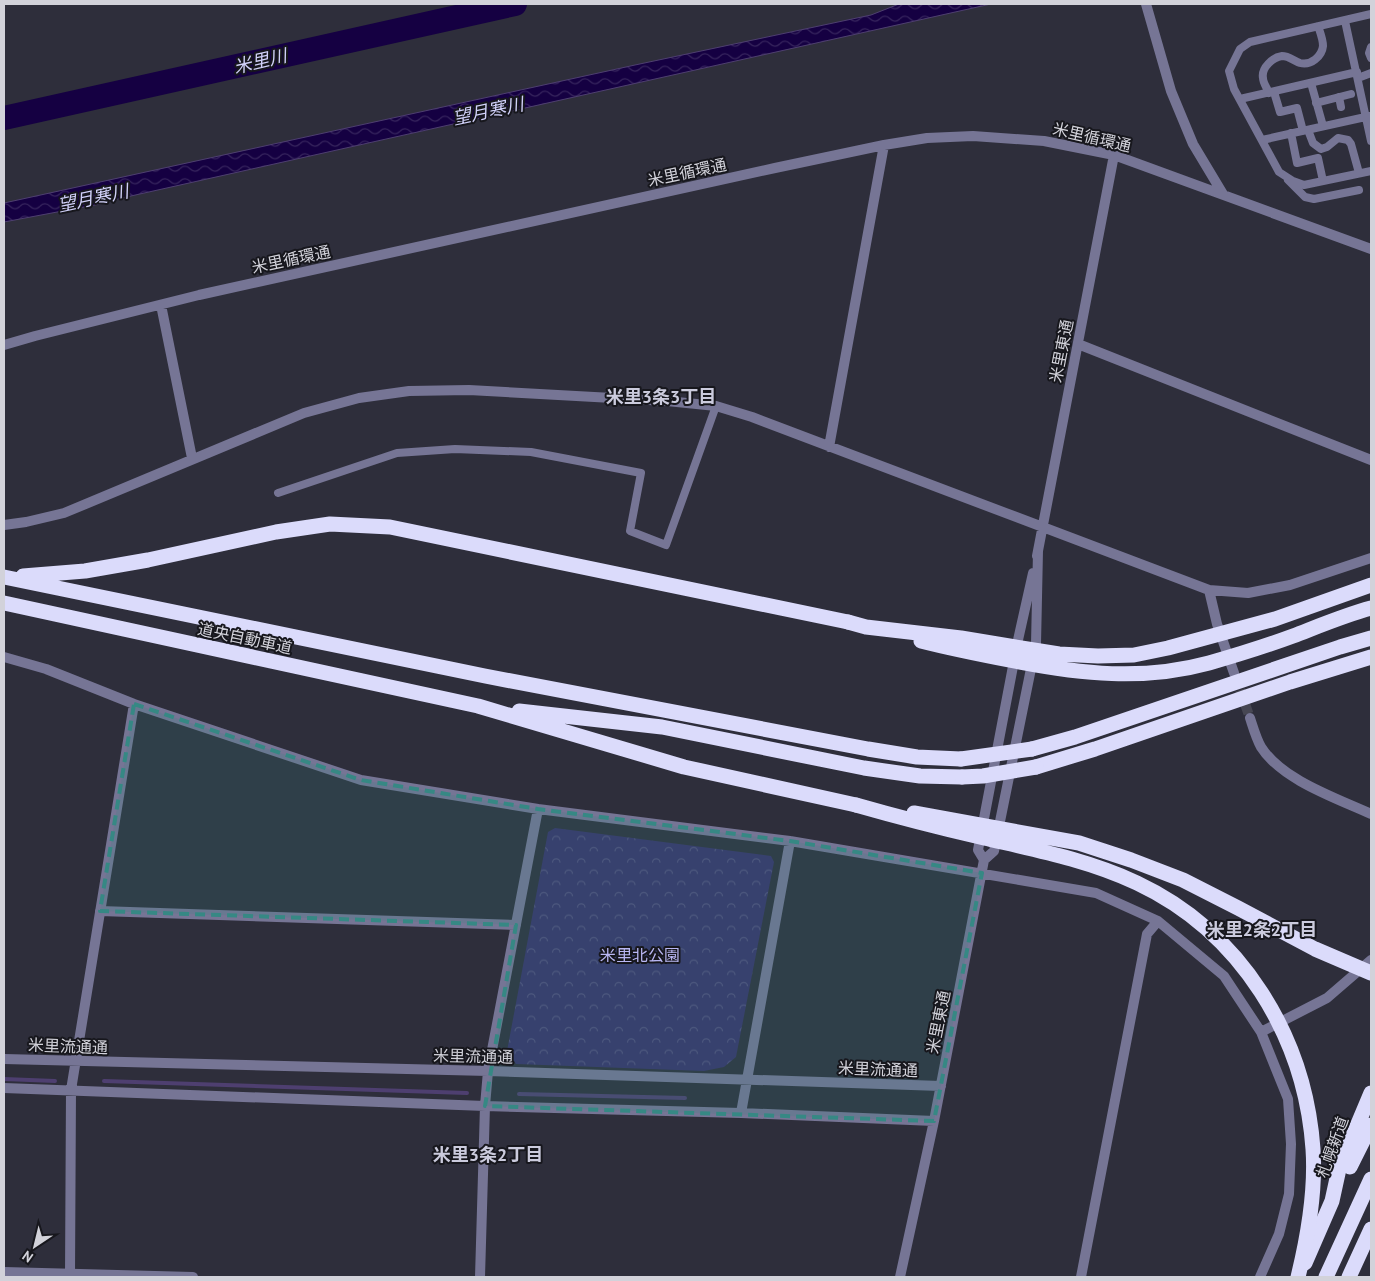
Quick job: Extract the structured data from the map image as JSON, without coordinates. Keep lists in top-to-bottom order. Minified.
{"streets":{"highway":["道央自動車道","札幌新道"],"street":["米里循環通","米里東通","米里流通通"]},"crossings":[["米里循環通","米里東通"],["米里東通","米里流通通"]],"districts":["米里3条3丁目","米里2条2丁目","米里3条2丁目"],"water":["米里川","望月寒川"],"parks":["米里北公園"],"north":"bottom left"}
